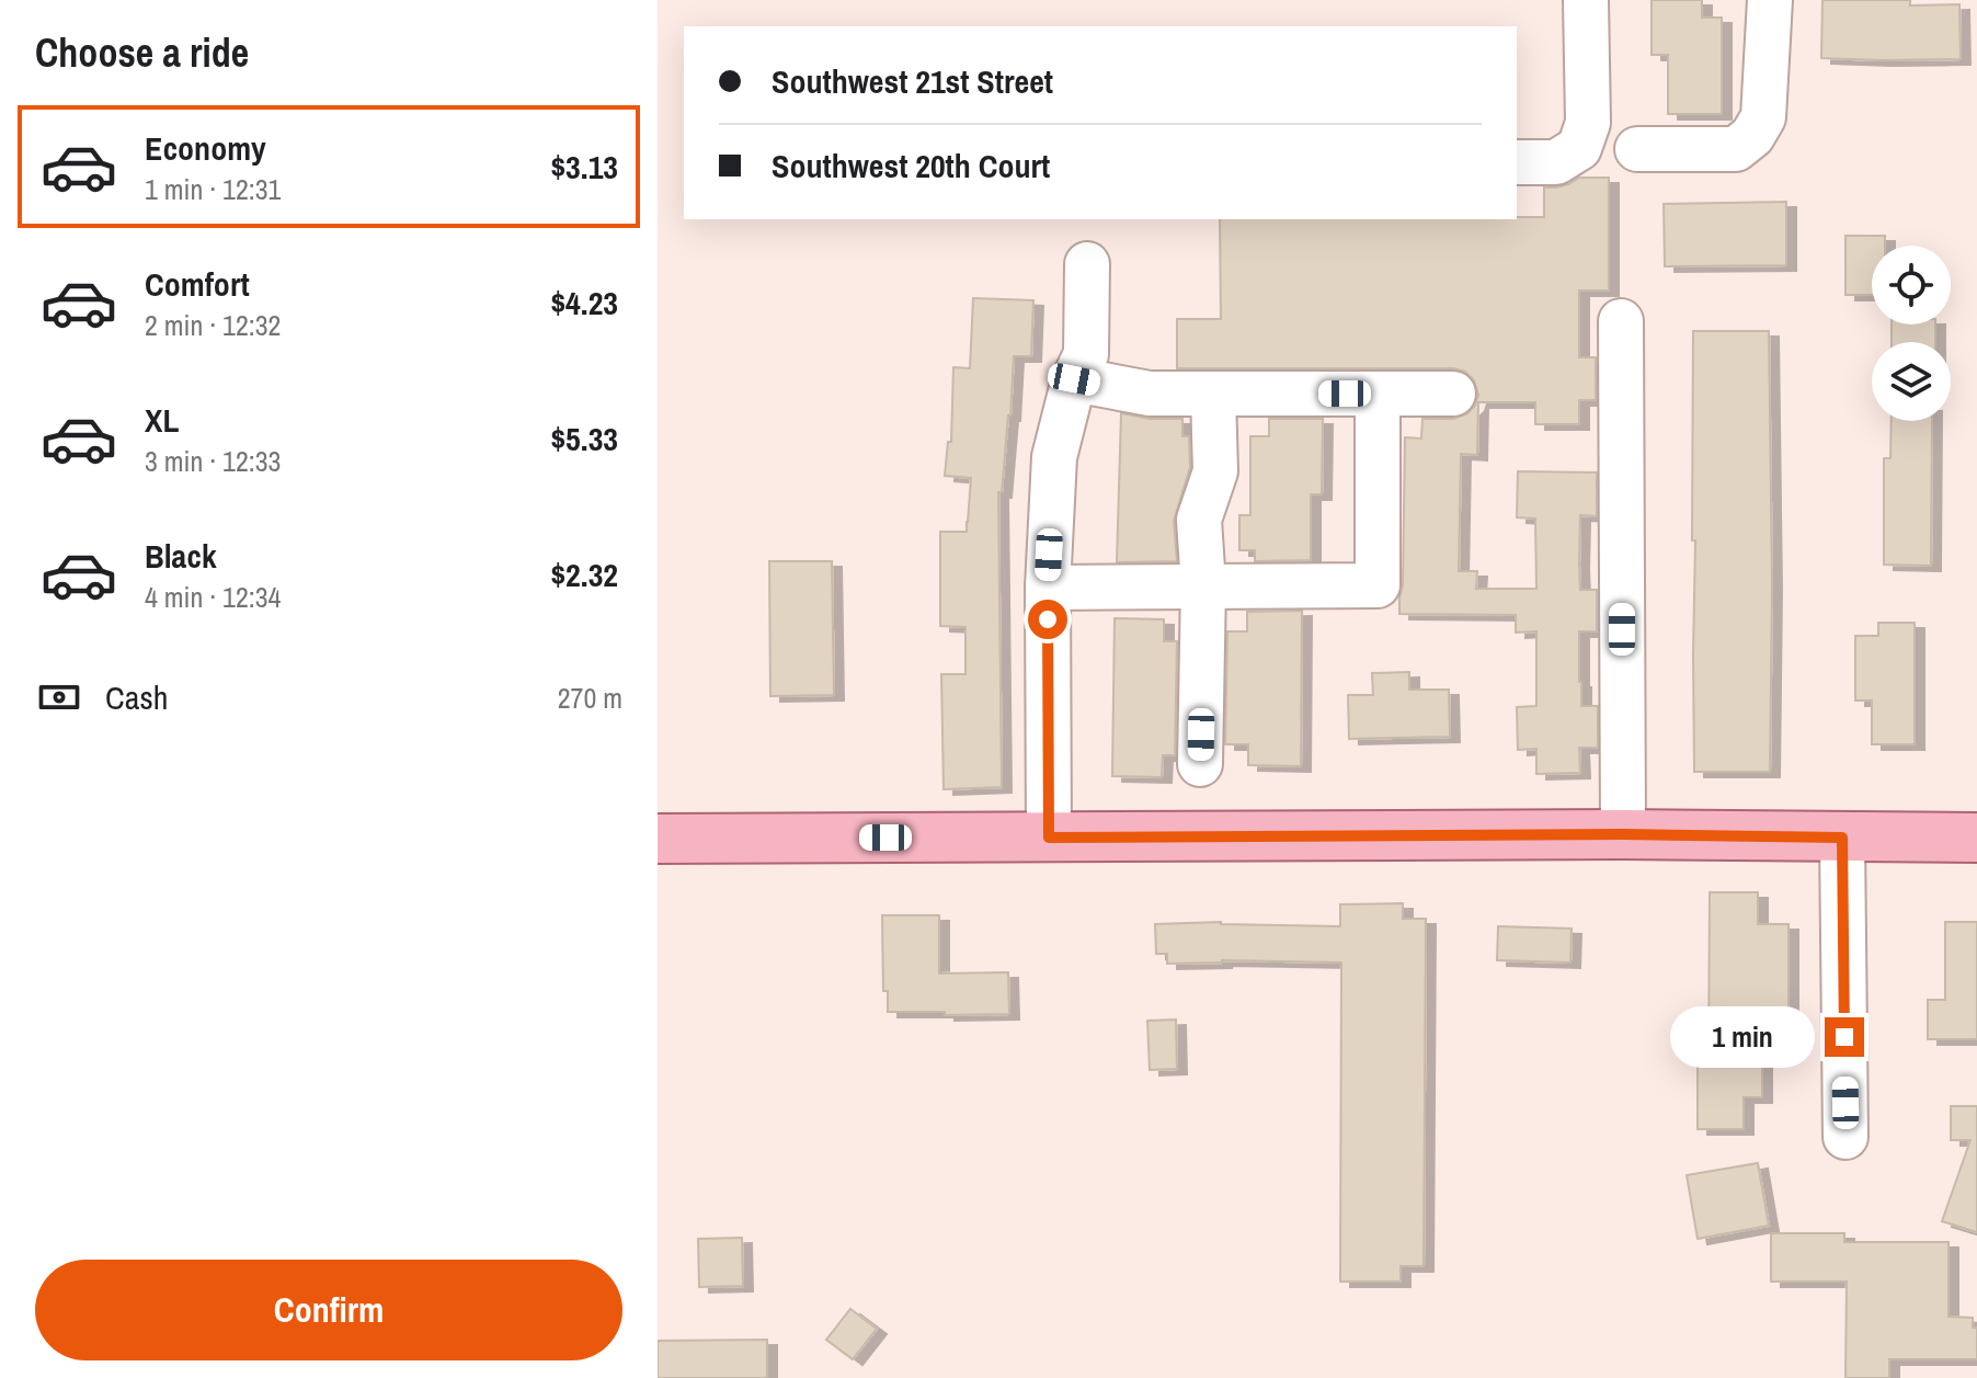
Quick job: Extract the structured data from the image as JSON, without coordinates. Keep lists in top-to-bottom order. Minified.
{"page":{"heading":"Choose a ride","banner":["Southwest 21st Street","Southwest 20th Court"],"list":[{"name":"Economy","note":"1 min · 12:31","value":"$3.13"},{"name":"Comfort","note":"2 min · 12:32","value":"$4.23"},{"name":"XL","note":"3 min · 12:33","value":"$5.33"},{"name":"Black","note":"4 min · 12:34","value":"$2.32"}],"pay":["Cash","270 m"],"bubble":"1 min","buttons":"Confirm"}}
